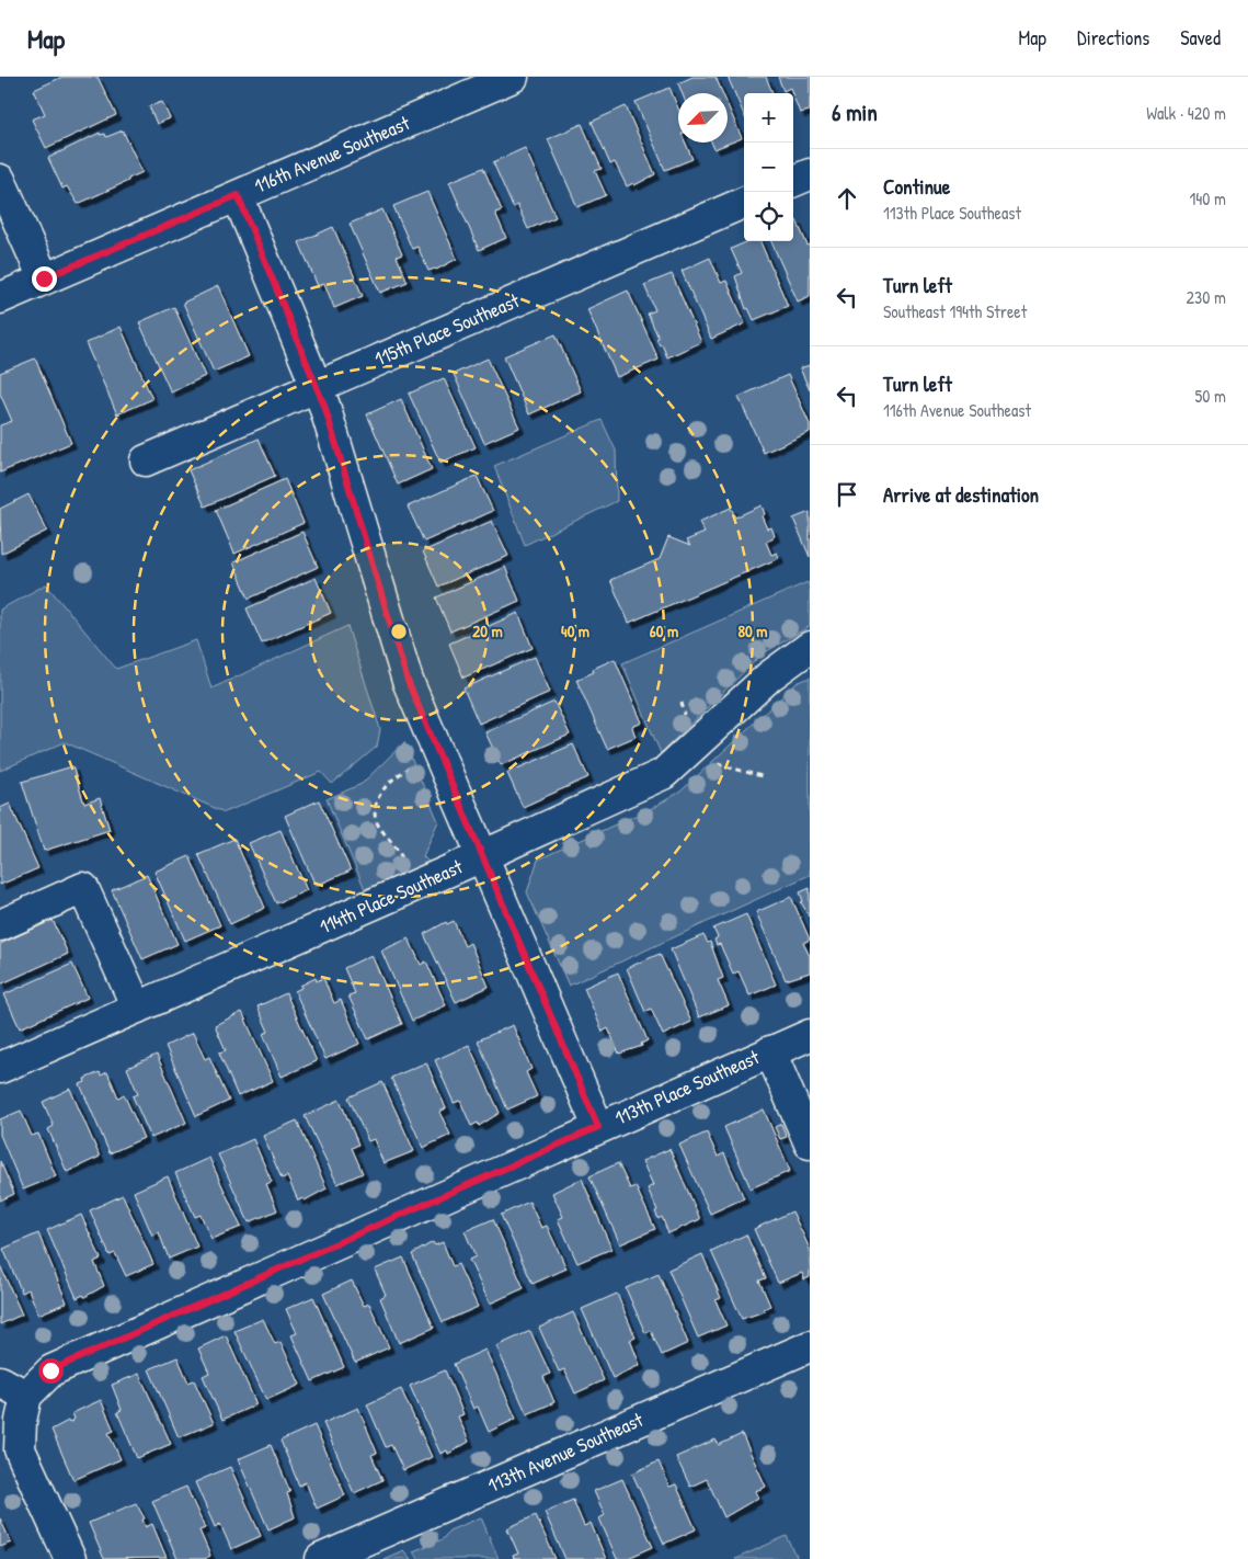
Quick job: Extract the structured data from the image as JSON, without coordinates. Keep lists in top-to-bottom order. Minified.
{"streets":{"street":["116th Avenue Southeast","115th Place Southeast","114th Place Southeast","113th Place Southeast","113th Avenue Southeast"]},"north":"bottom left","page":{"header":"Map","nav":["Map","Directions","Saved"],"heading":["6 min","Walk · 420 m"],"map_buttons":["+","−"],"list":[["Continue","113th Place Southeast","140 m"],["Turn left","Southeast 194th Street","230 m"],["Turn left","116th Avenue Southeast","50 m"],"Arrive at destination"]},"rings":["20 m","40 m","60 m","80 m"]}
